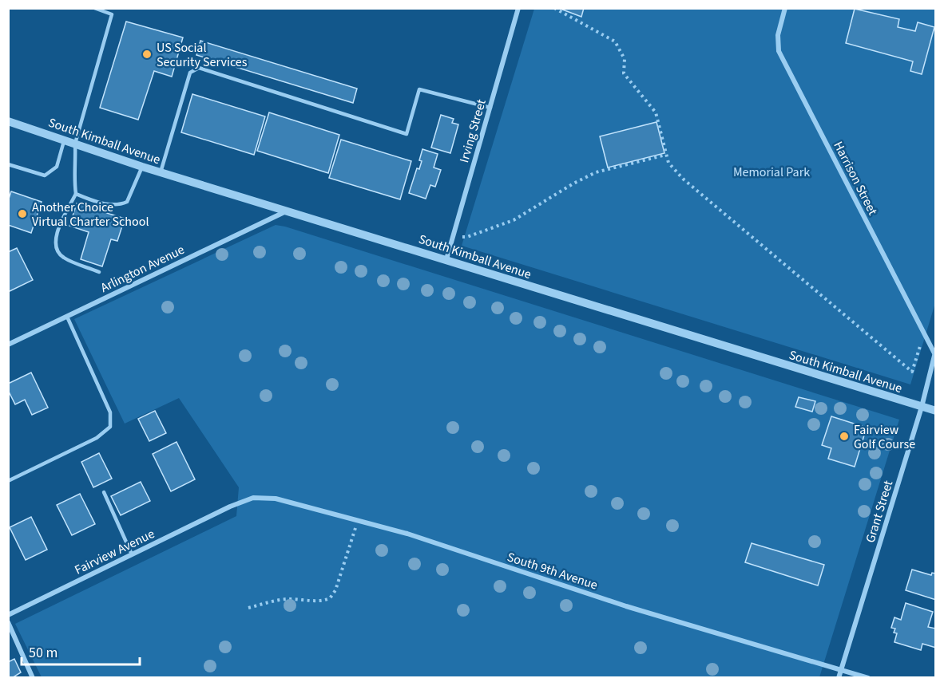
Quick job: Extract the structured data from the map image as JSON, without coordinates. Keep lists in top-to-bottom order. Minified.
{"streets":{"street":["Irving Street","South Kimball Avenue","Harrison Street","Arlington Avenue","Grant Street","Fairview Avenue","South 9th Avenue"]},"crossings":[["Irving Street","South Kimball Avenue"],["South Kimball Avenue","Arlington Avenue"],["South Kimball Avenue","Grant Street"],["Harrison Street","Grant Street"],["Grant Street","South 9th Avenue"],["Fairview Avenue","South 9th Avenue"]],"parks":["Memorial Park"],"places":["US Social Security Services","Another Choice Virtual Charter School","Fairview Golf Course"],"scale_bar":"50 m"}
